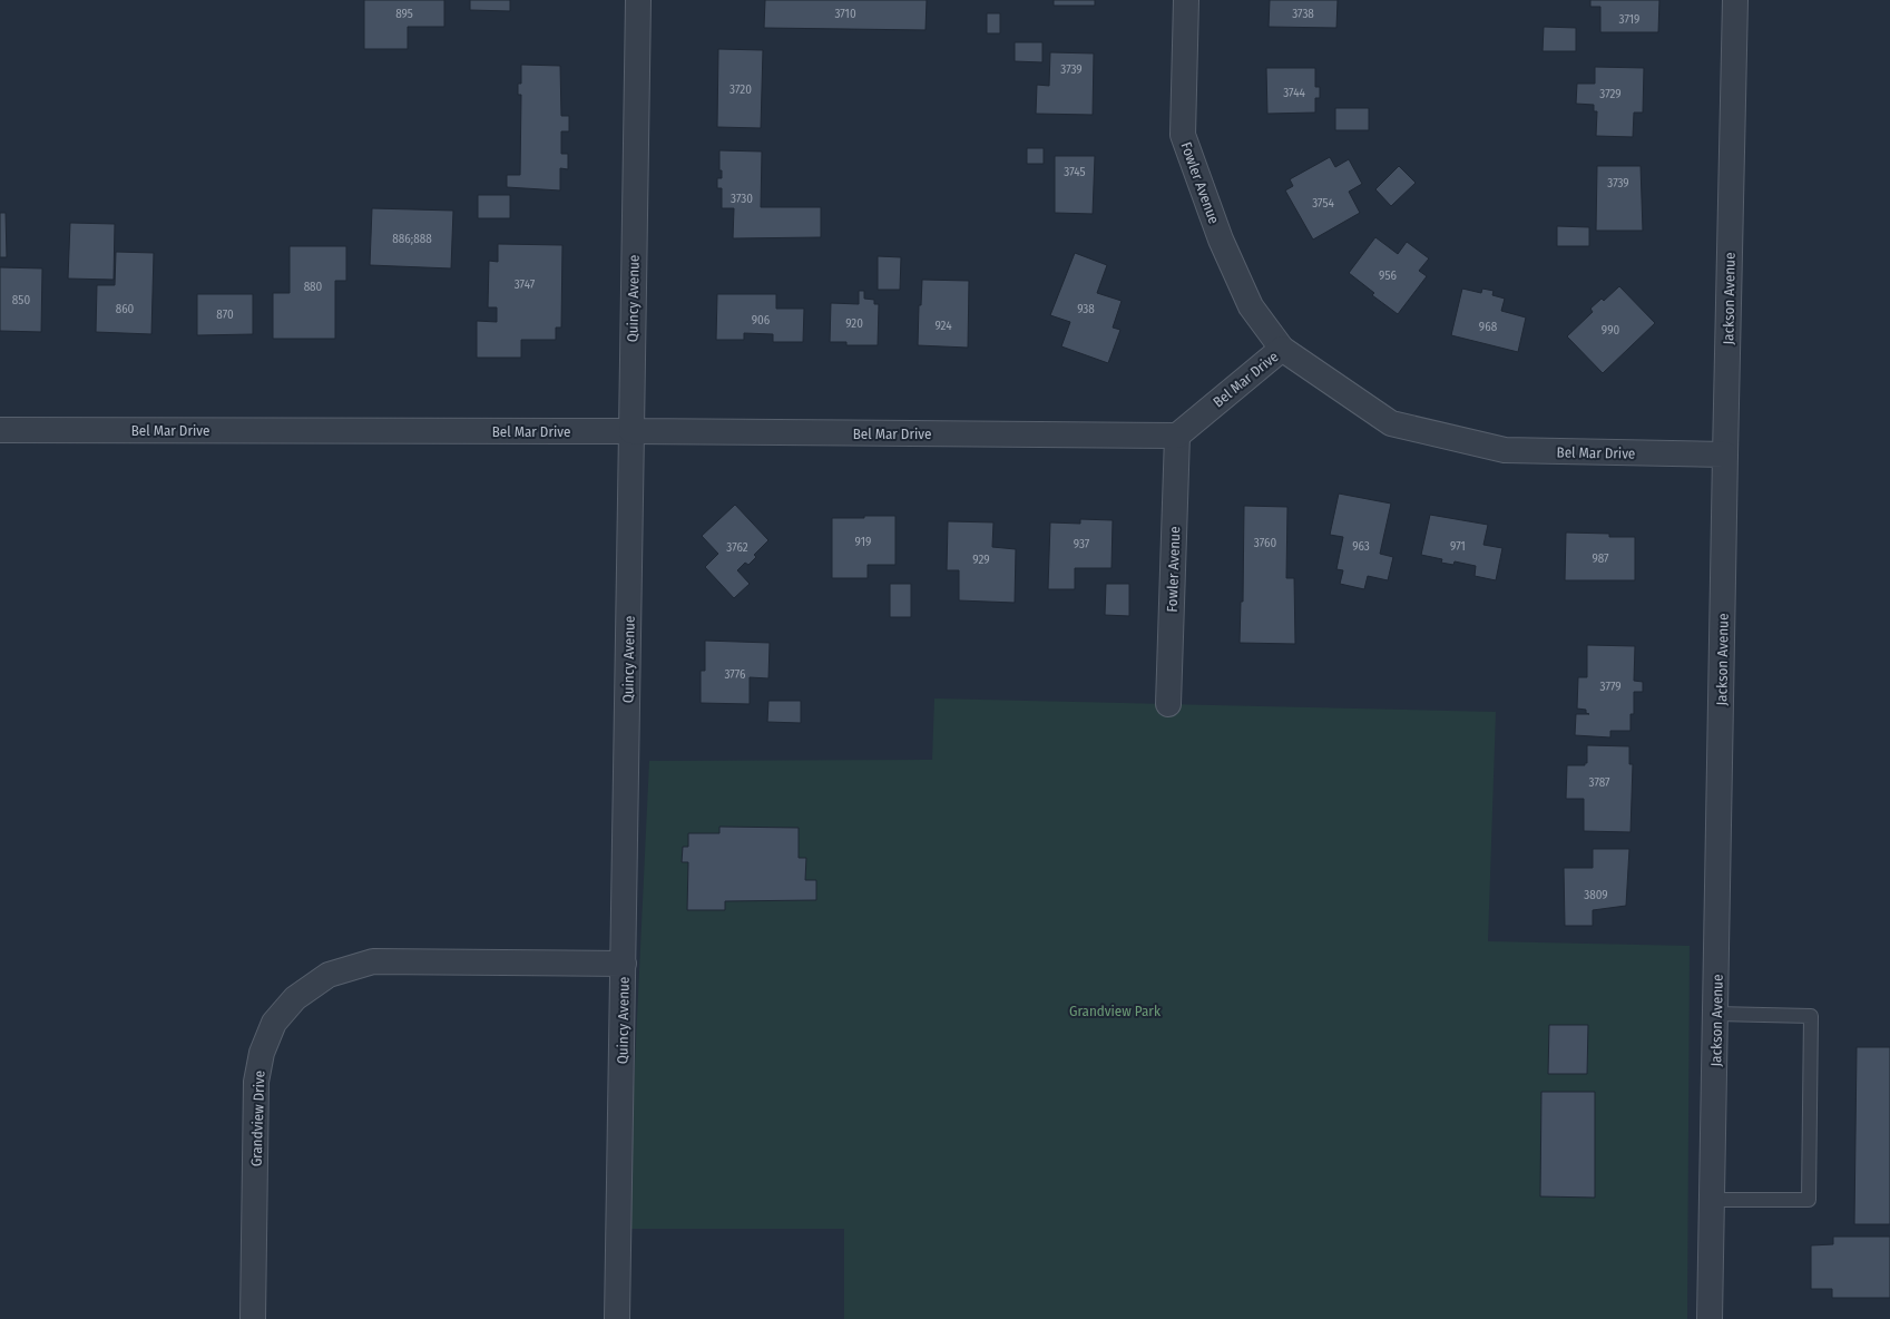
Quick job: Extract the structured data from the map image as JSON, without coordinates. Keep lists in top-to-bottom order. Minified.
{"streets":{"street":["Fowler Avenue","Quincy Avenue","Jackson Avenue","Bel Mar Drive","Grandview Drive"]},"crossings":[["Fowler Avenue","Bel Mar Drive"],["Quincy Avenue","Bel Mar Drive"],["Quincy Avenue","Grandview Drive"],["Jackson Avenue","Bel Mar Drive"]],"parks":["Grandview Park"],"house_numbers":["895","3710","3738","3719","3739","3720","3744","3729","3745","3739","3730","3754","886;888","956","3747","880","850","860","938","870","906","920","924","968","990","919","3760","937","963","971","3762","987","929","3776","3779","3787","3809"]}
